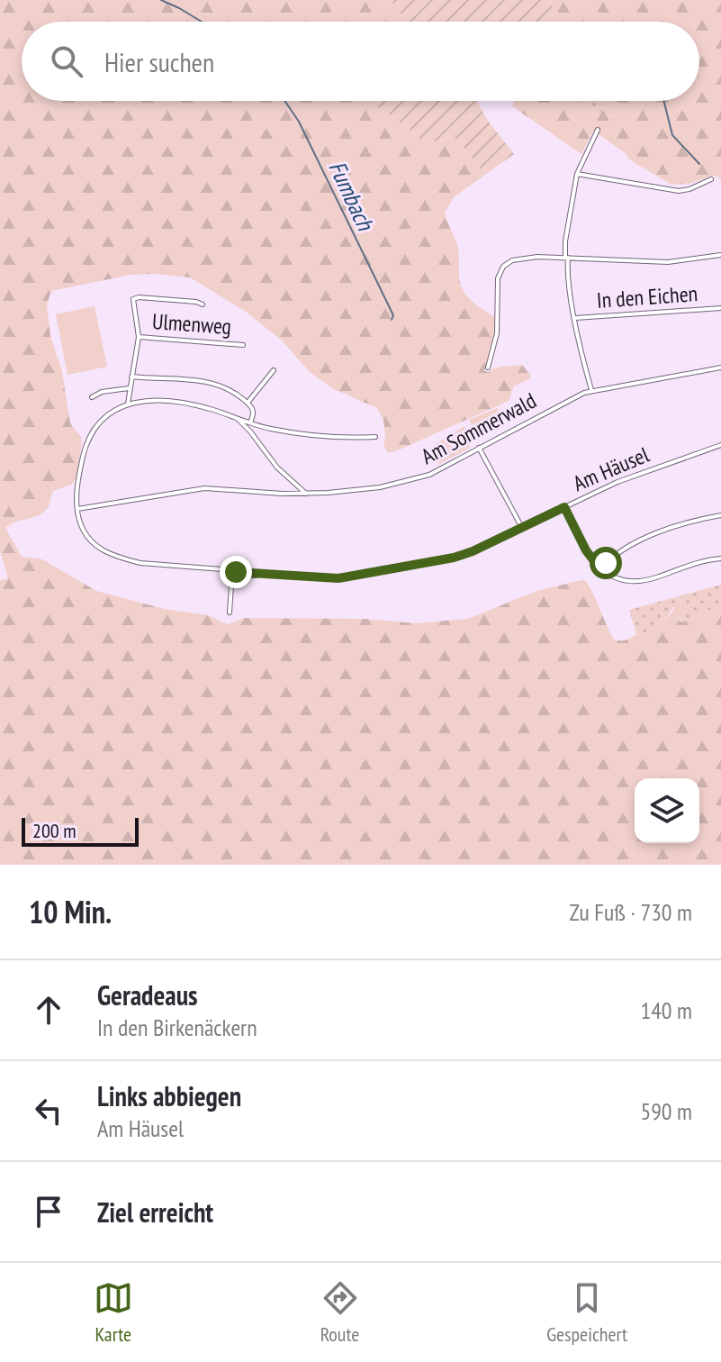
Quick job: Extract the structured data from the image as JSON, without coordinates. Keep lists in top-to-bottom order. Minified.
{"streets":{"street":["In den Eichen","Ulmenweg","Am Sommerwald","Am Häusel"]},"crossings":[["Am Sommerwald","Am Häusel"]],"water":["Fumbach"],"scale_bar":"200 m","page":{"search":"Hier suchen","scale":"200 m","heading":["10 Min.","Zu Fuß · 730 m"],"list":[["Geradeaus","In den Birkenäckern","140 m"],["Links abbiegen","Am Häusel","590 m"],"Ziel erreicht"],"nav":["Karte","Route","Gespeichert"]}}
